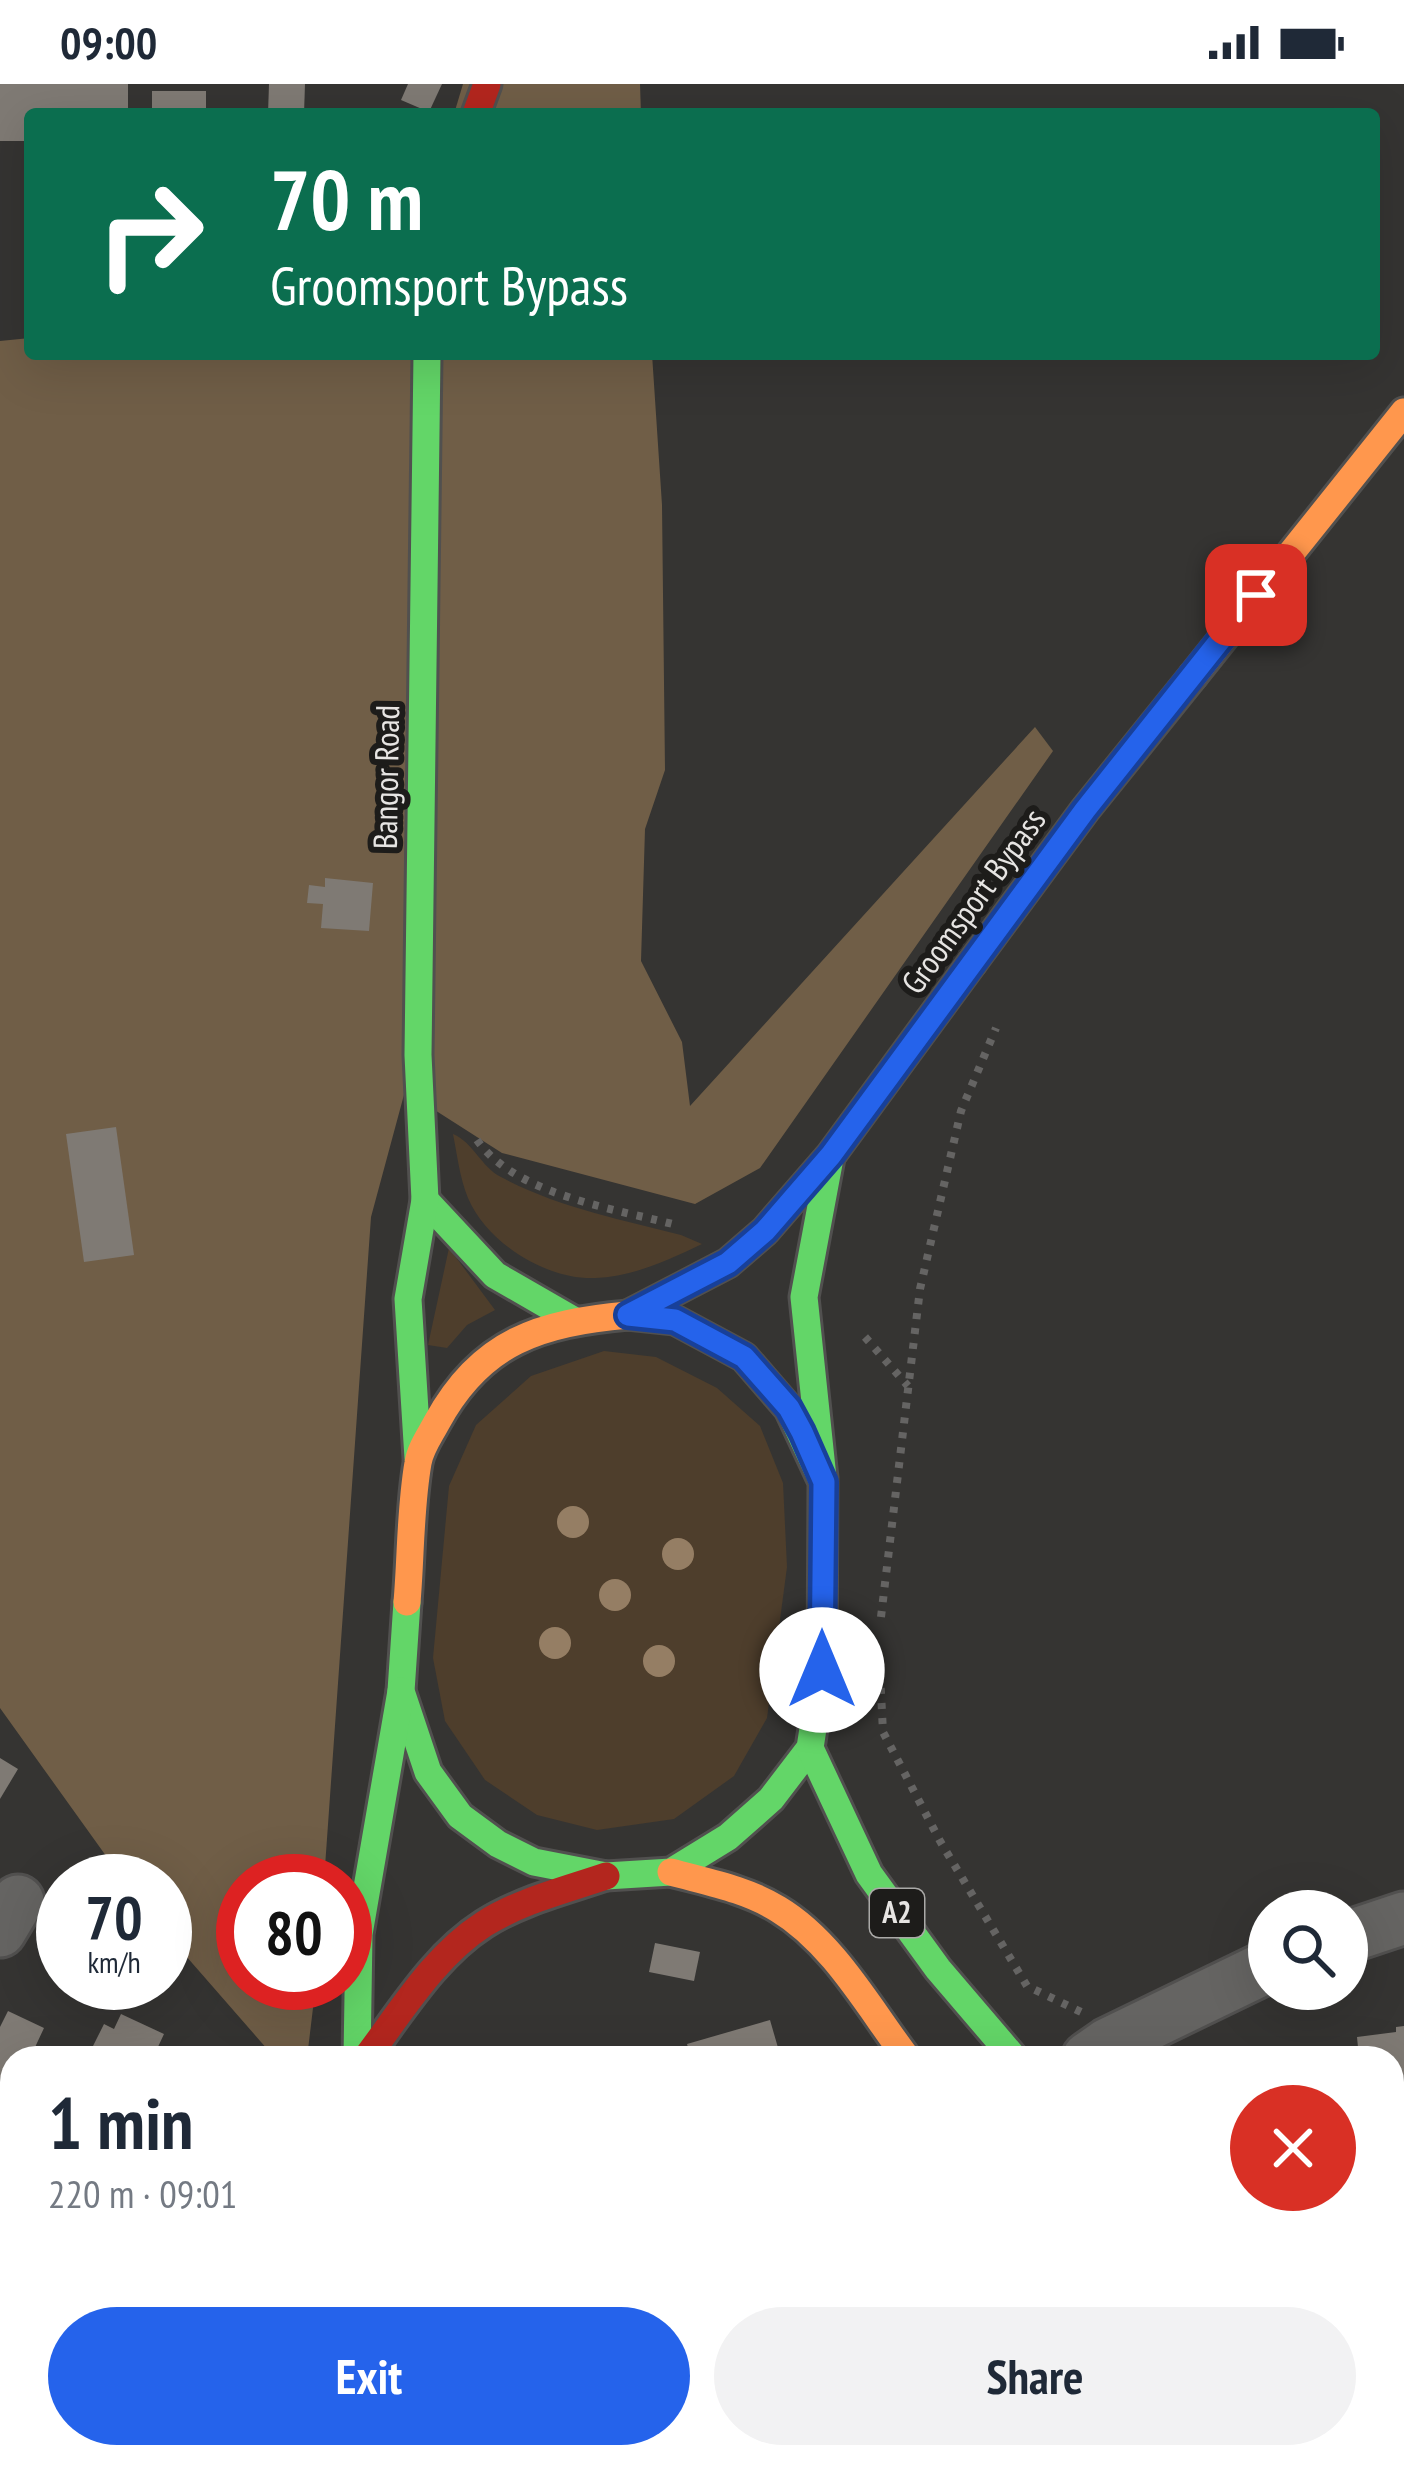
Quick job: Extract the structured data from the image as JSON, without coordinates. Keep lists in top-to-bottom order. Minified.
{"streets":{"main road":["Bangor Road","Groomsport Bypass","A2"]},"crossings":[["Bangor Road","A2"],["Groomsport Bypass","A2"]],"page":{"status":"09:00","turn":["70 m","Groomsport Bypass"],"speed":"70 km/h","limit":"80","heading":["1 min","220 m · 09:01"],"buttons":["Exit","Share"]}}
